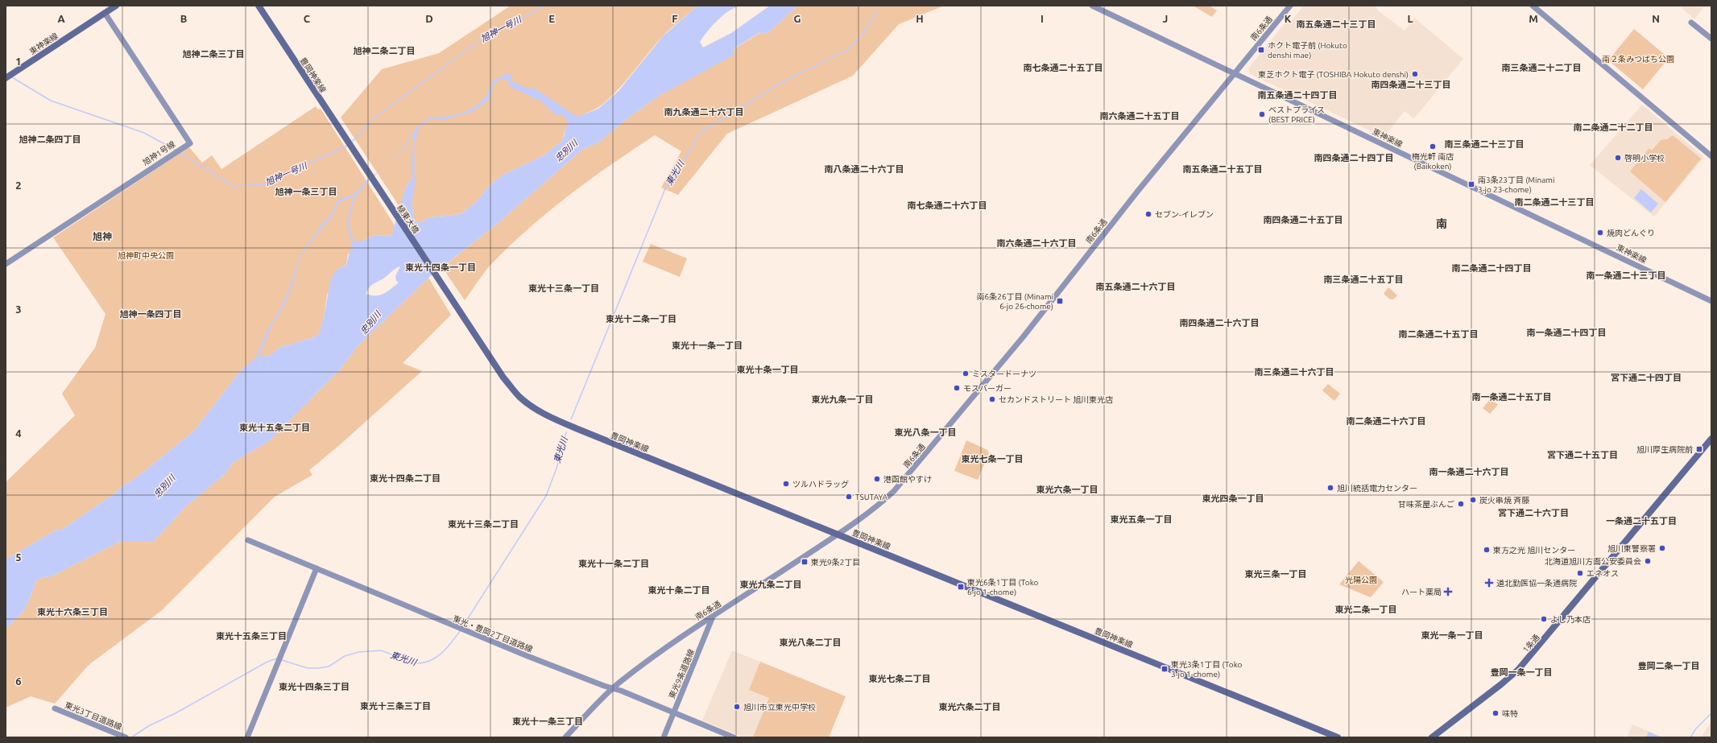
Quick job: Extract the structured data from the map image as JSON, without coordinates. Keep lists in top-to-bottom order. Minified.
{"streets":{"main road":["東神楽線","豊岡神楽線","緑東大橋","1条通"],"street":["南6条通","旭神1号線","東光・豊岡2丁目道路線","東光9条道路線","東光3丁目道路線"]},"crossings":[["南6条通","東神楽線"],["南6条通","豊岡神楽線"],["南6条通","東光・豊岡2丁目道路線"],["南6条通","東光9条道路線"],["東神楽線","旭神1号線"],["豊岡神楽線","緑東大橋"],["東光・豊岡2丁目道路線","東光9条道路線"]],"districts":["南五条通二十三丁目","旭神二条二丁目","旭神二条三丁目","南七条通二十五丁目","南三条通二十二丁目","南四条通二十三丁目","南五条通二十四丁目","南九条通二十六丁目","南六条通二十五丁目","南二条通二十二丁目","旭神二条四丁目","南三条通二十三丁目","南四条通二十四丁目","南八条通二十六丁目","南五条通二十五丁目","旭神一条三丁目","南二条通二十三丁目","南七条通二十六丁目","南四条通二十五丁目","南","旭神","南六条通二十六丁目","東光十四条一丁目","南二条通二十四丁目","南一条通二十三丁目","南三条通二十五丁目","南五条通二十六丁目","東光十三条一丁目","旭神一条四丁目","東光十二条一丁目","南四条通二十六丁目","南一条通二十四丁目","南二条通二十五丁目","東光十一条一丁目","東光十条一丁目","南三条通二十六丁目","宮下通二十四丁目","南一条通二十五丁目","東光九条一丁目","南二条通二十六丁目","東光十五条二丁目","東光八条一丁目","宮下通二十五丁目","東光七条一丁目","南一条通二十六丁目","東光十四条二丁目","東光六条一丁目","東光四条一丁目","宮下通二十六丁目","東光五条一丁目","一条通二十五丁目","東光十三条二丁目","東光十一条二丁目","東光三条一丁目","東光九条二丁目","東光十条二丁目","東光二条一丁目","東光十六条三丁目","東光一条一丁目","東光十五条三丁目","東光八条二丁目","豊岡二条一丁目","豊岡一条一丁目","東光七条二丁目","東光十四条三丁目","東光十三条三丁目","東光六条二丁目","東光十一条三丁目"],"water":["旭神一号川","忠別川","東光川"],"parks":["南２条みつばち公園","旭神町中央公園","光陽公園"],"places":{"transit":["ホクト電子前 (Hokuto denshi mae)","南3条23丁目 (Minami 3-jo 23-chome)","南6条26丁目 (Minami 6-jo 26-chome)","旭川厚生病院前","東光9条2丁目","東光6条1丁目 (Toko 6-jo 1-chome)","東光3条1丁目 (Toko 3-jo 1-chome)"],"other":["東芝ホクト電子 (TOSHIBA Hokuto denshi)","ベストプライス (BEST PRICE)","梅光軒 南店 (Baikoken)","啓明小学校","セブン-イレブン","焼肉どんぐり","ミスタードーナツ","モスバーガー","セカンドストリート 旭川東光店","港函館やすけ","ツルハドラッグ","旭川統括電力センター","TSUTAYA","炭火串焼 斉藤","甘味茶屋ぶんご","旭川東警察署","東方之光 旭川センター","北海道旭川方面公安委員会","エネオス","よし乃本店","旭川市立東光中学校","味特"],"health":["道北勤医協一条通病院","ハート薬局"]},"grid":{"columns":["A","B","C","D","E","F","G","H","I","J","K","L","M","N"],"rows":["1","2","3","4","5","6"]}}
